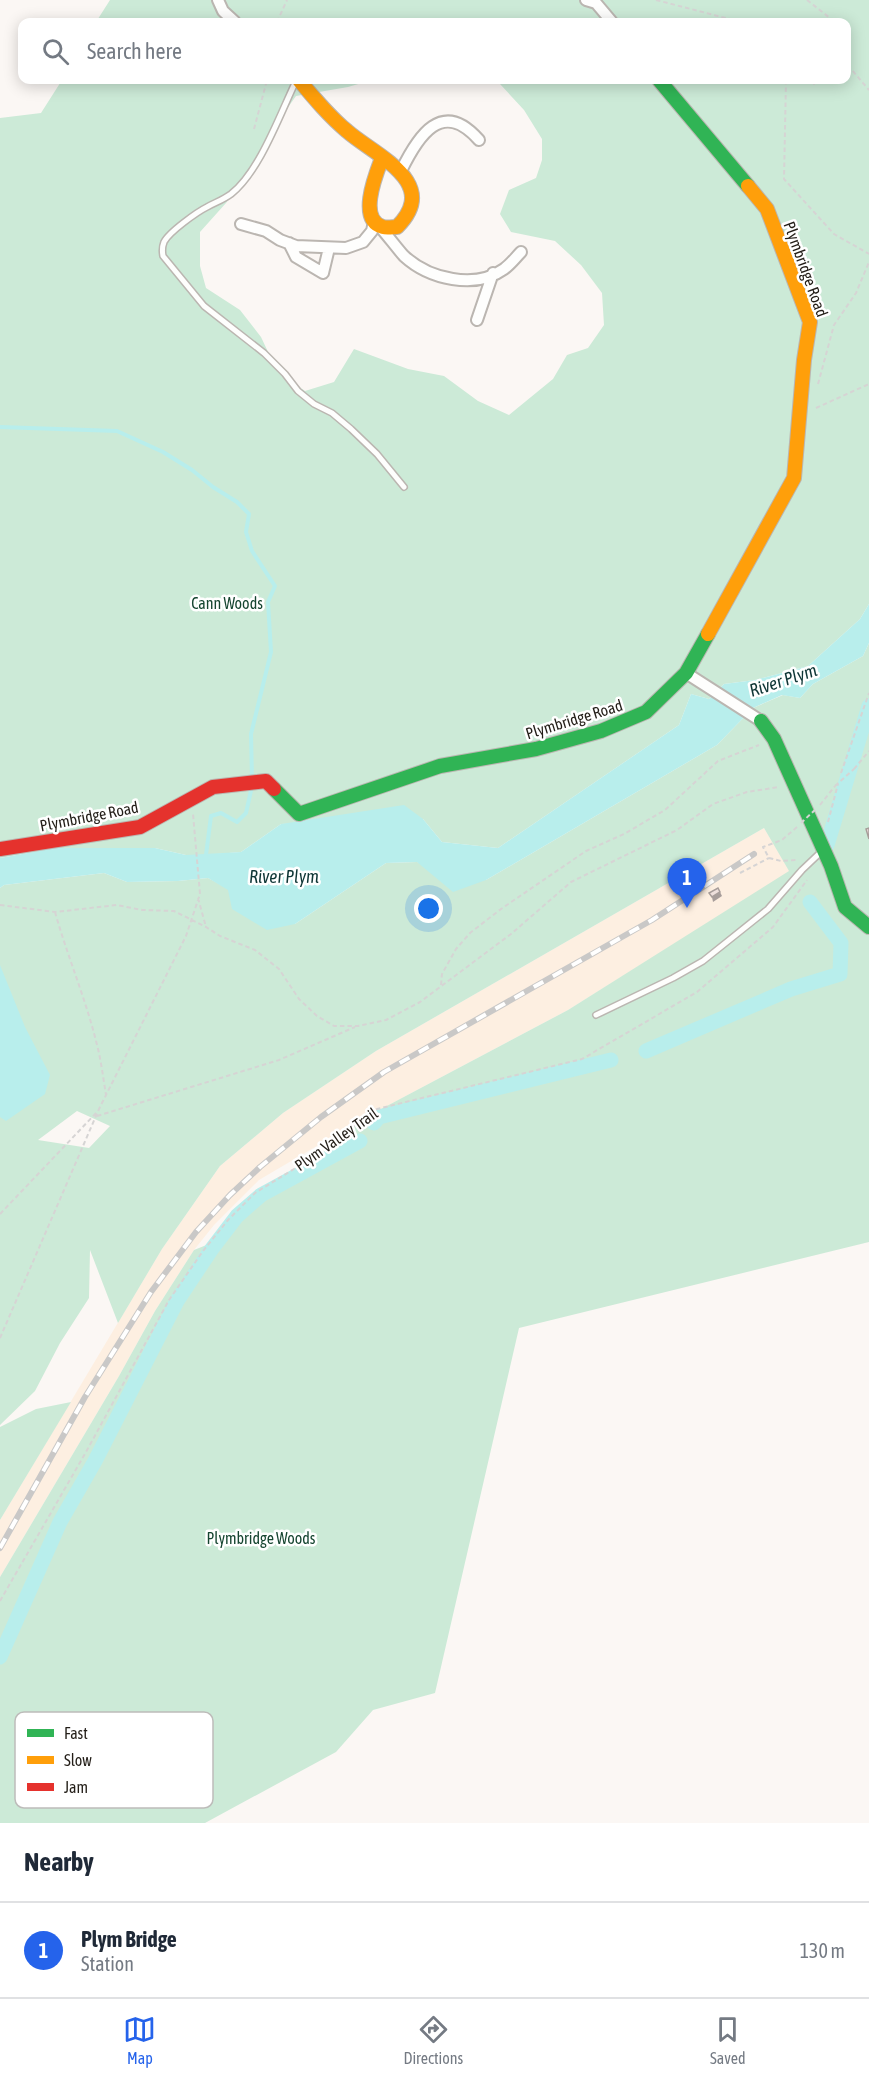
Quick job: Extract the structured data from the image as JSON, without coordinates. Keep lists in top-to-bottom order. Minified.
{"streets":{"street":["Plymbridge Road"],"path":["Plym Valley Trail"]},"water":["River Plym"],"parks":["Cann Woods","Plymbridge Woods"],"legend":["Fast","Slow","Jam"],"page":{"search":"Search here","pins":"1","heading":"Nearby","list":[{"mark":"1","name":"Plym Bridge","note":"Station","value":"130 m"}],"nav":["Map","Directions","Saved"]}}
